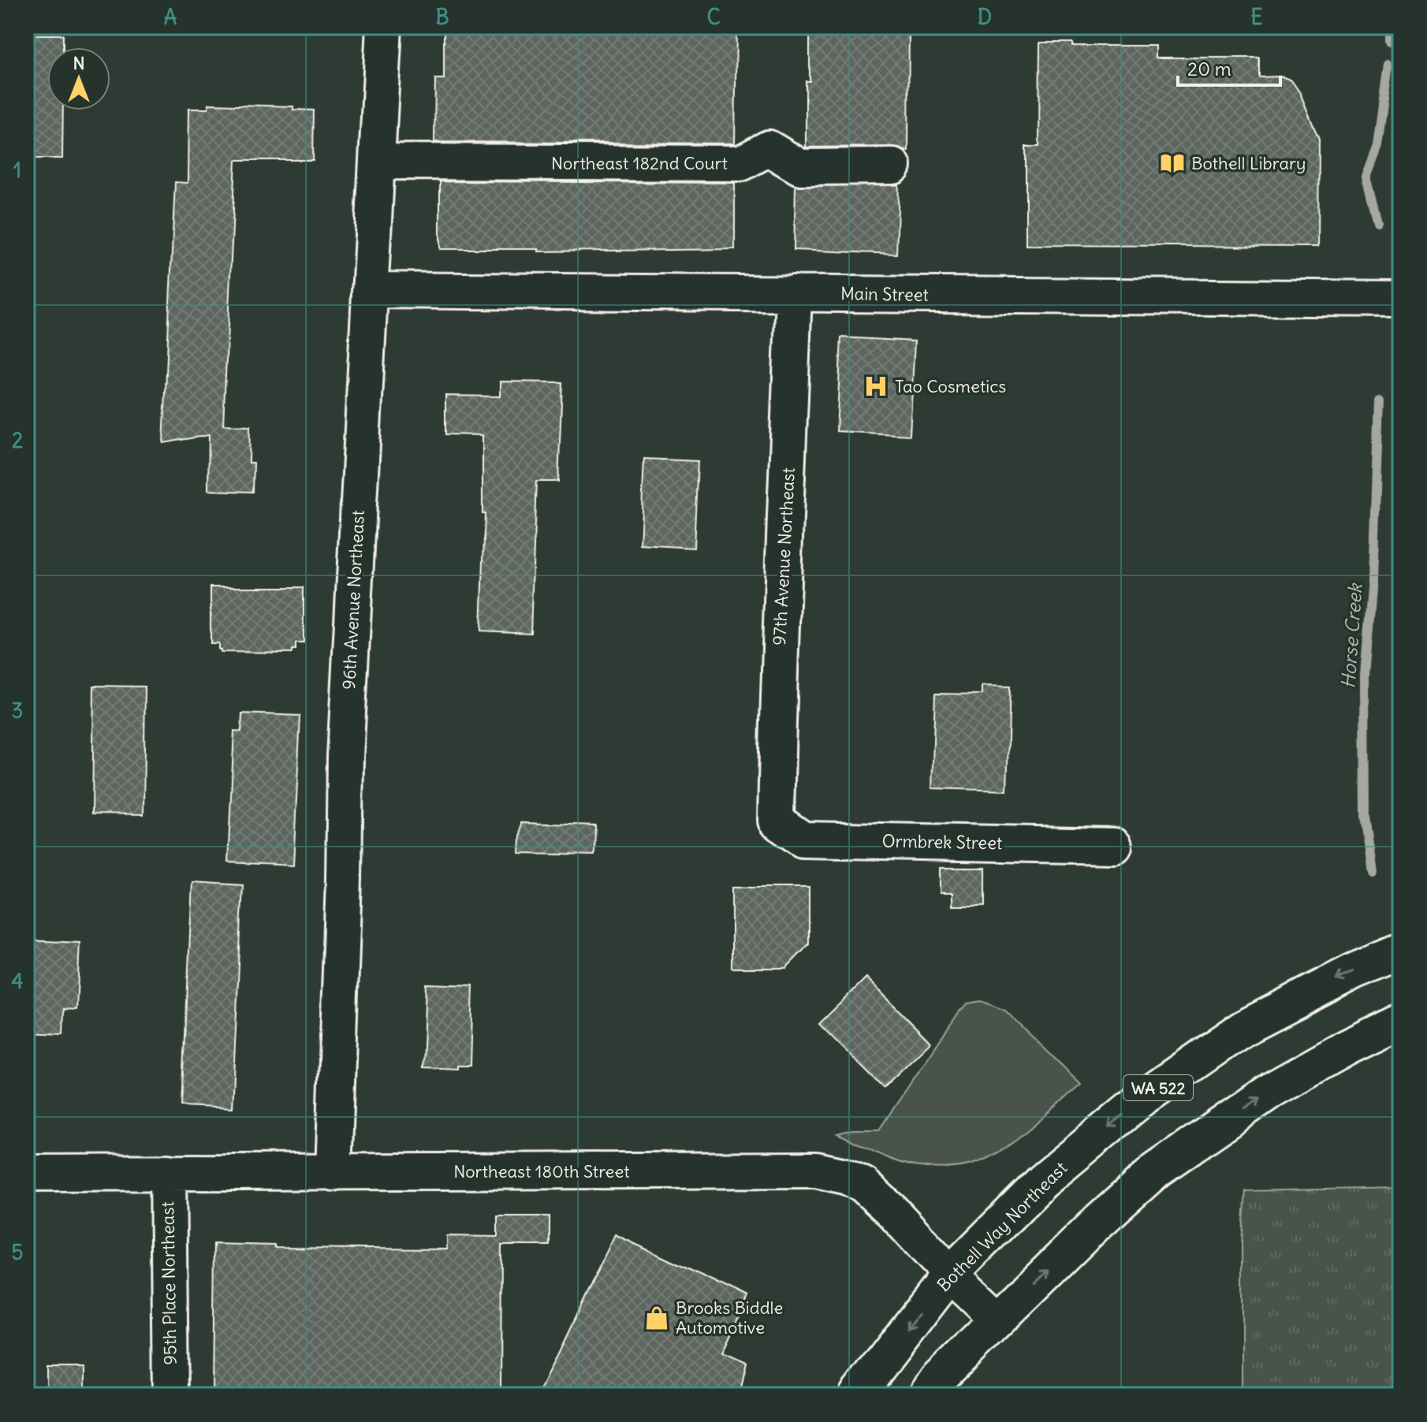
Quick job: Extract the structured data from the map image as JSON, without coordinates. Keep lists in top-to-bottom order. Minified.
{"streets":{"street":["Northeast 182nd Court","Main Street","97th Avenue Northeast","96th Avenue Northeast","Ormbrek Street","WA 522","Northeast 180th Street","Bothell Way Northeast","95th Place Northeast"]},"crossings":[["Northeast 182nd Court","96th Avenue Northeast"],["Main Street","97th Avenue Northeast"],["Main Street","96th Avenue Northeast"],["97th Avenue Northeast","Ormbrek Street"],["96th Avenue Northeast","Northeast 180th Street"],["Northeast 180th Street","Bothell Way Northeast"],["Northeast 180th Street","95th Place Northeast"]],"water":["Horse Creek"],"places":{"library":["Bothell Library"],"hospital":["Tao Cosmetics"],"shop":["Brooks Biddle Automotive"]},"scale_bar":"20 m","north":"top","grid":{"columns":["A","B","C","D","E"],"rows":["1","2","3","4","5"]}}
